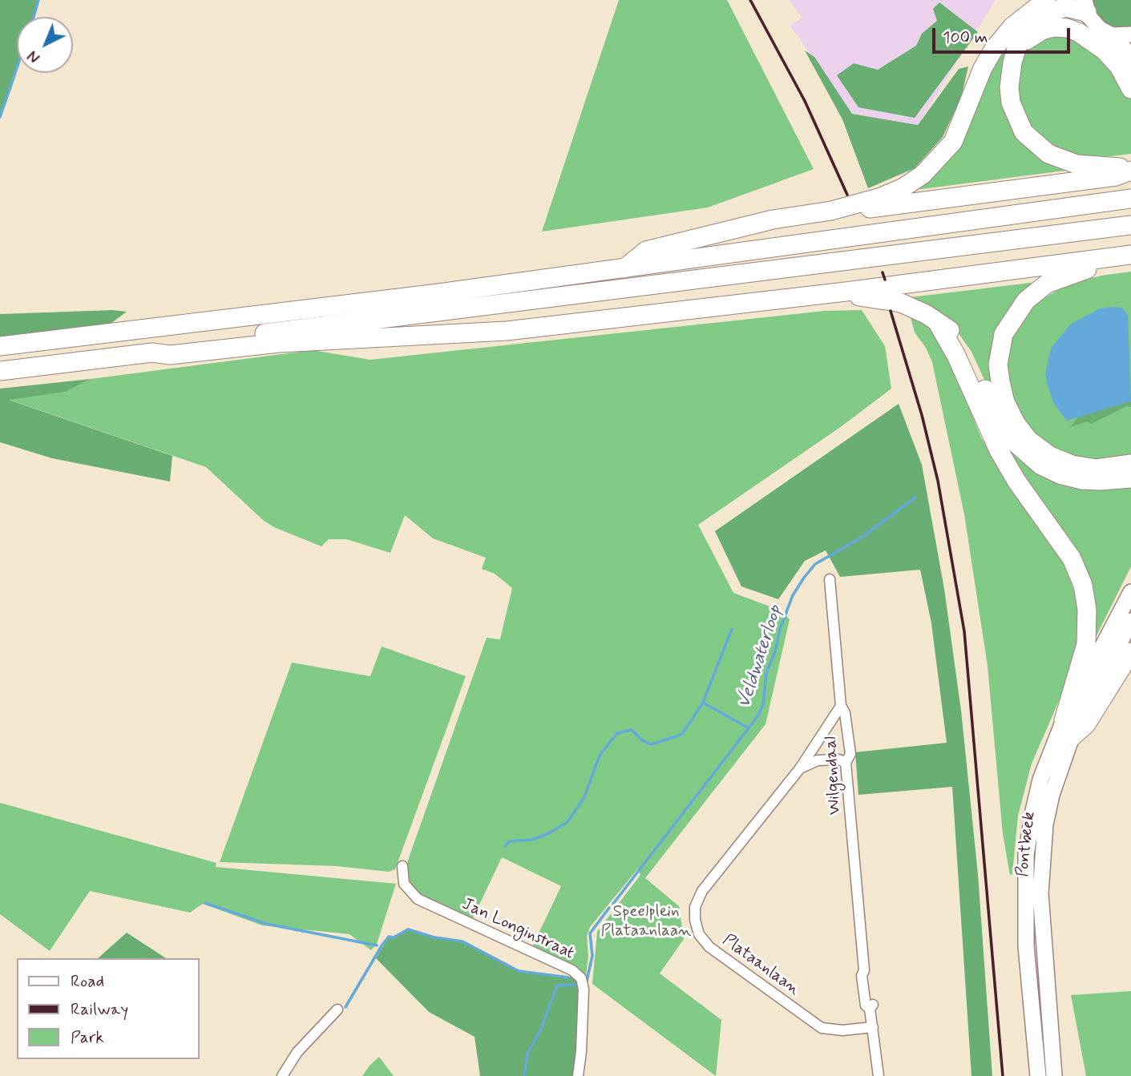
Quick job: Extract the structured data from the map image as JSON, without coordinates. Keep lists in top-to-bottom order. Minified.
{"streets":{"main road":["Pontbeek"],"street":["Wilgendaal","Jan Longinstraat","Plataanlaan"]},"crossings":[["Wilgendaal","Plataanlaan"]],"water":["Veldwaterloop"],"parks":["Speelplein Plataanlaan"],"legend":["Road","Railway","Park"],"scale_bar":"100 m","north":"bottom left"}
